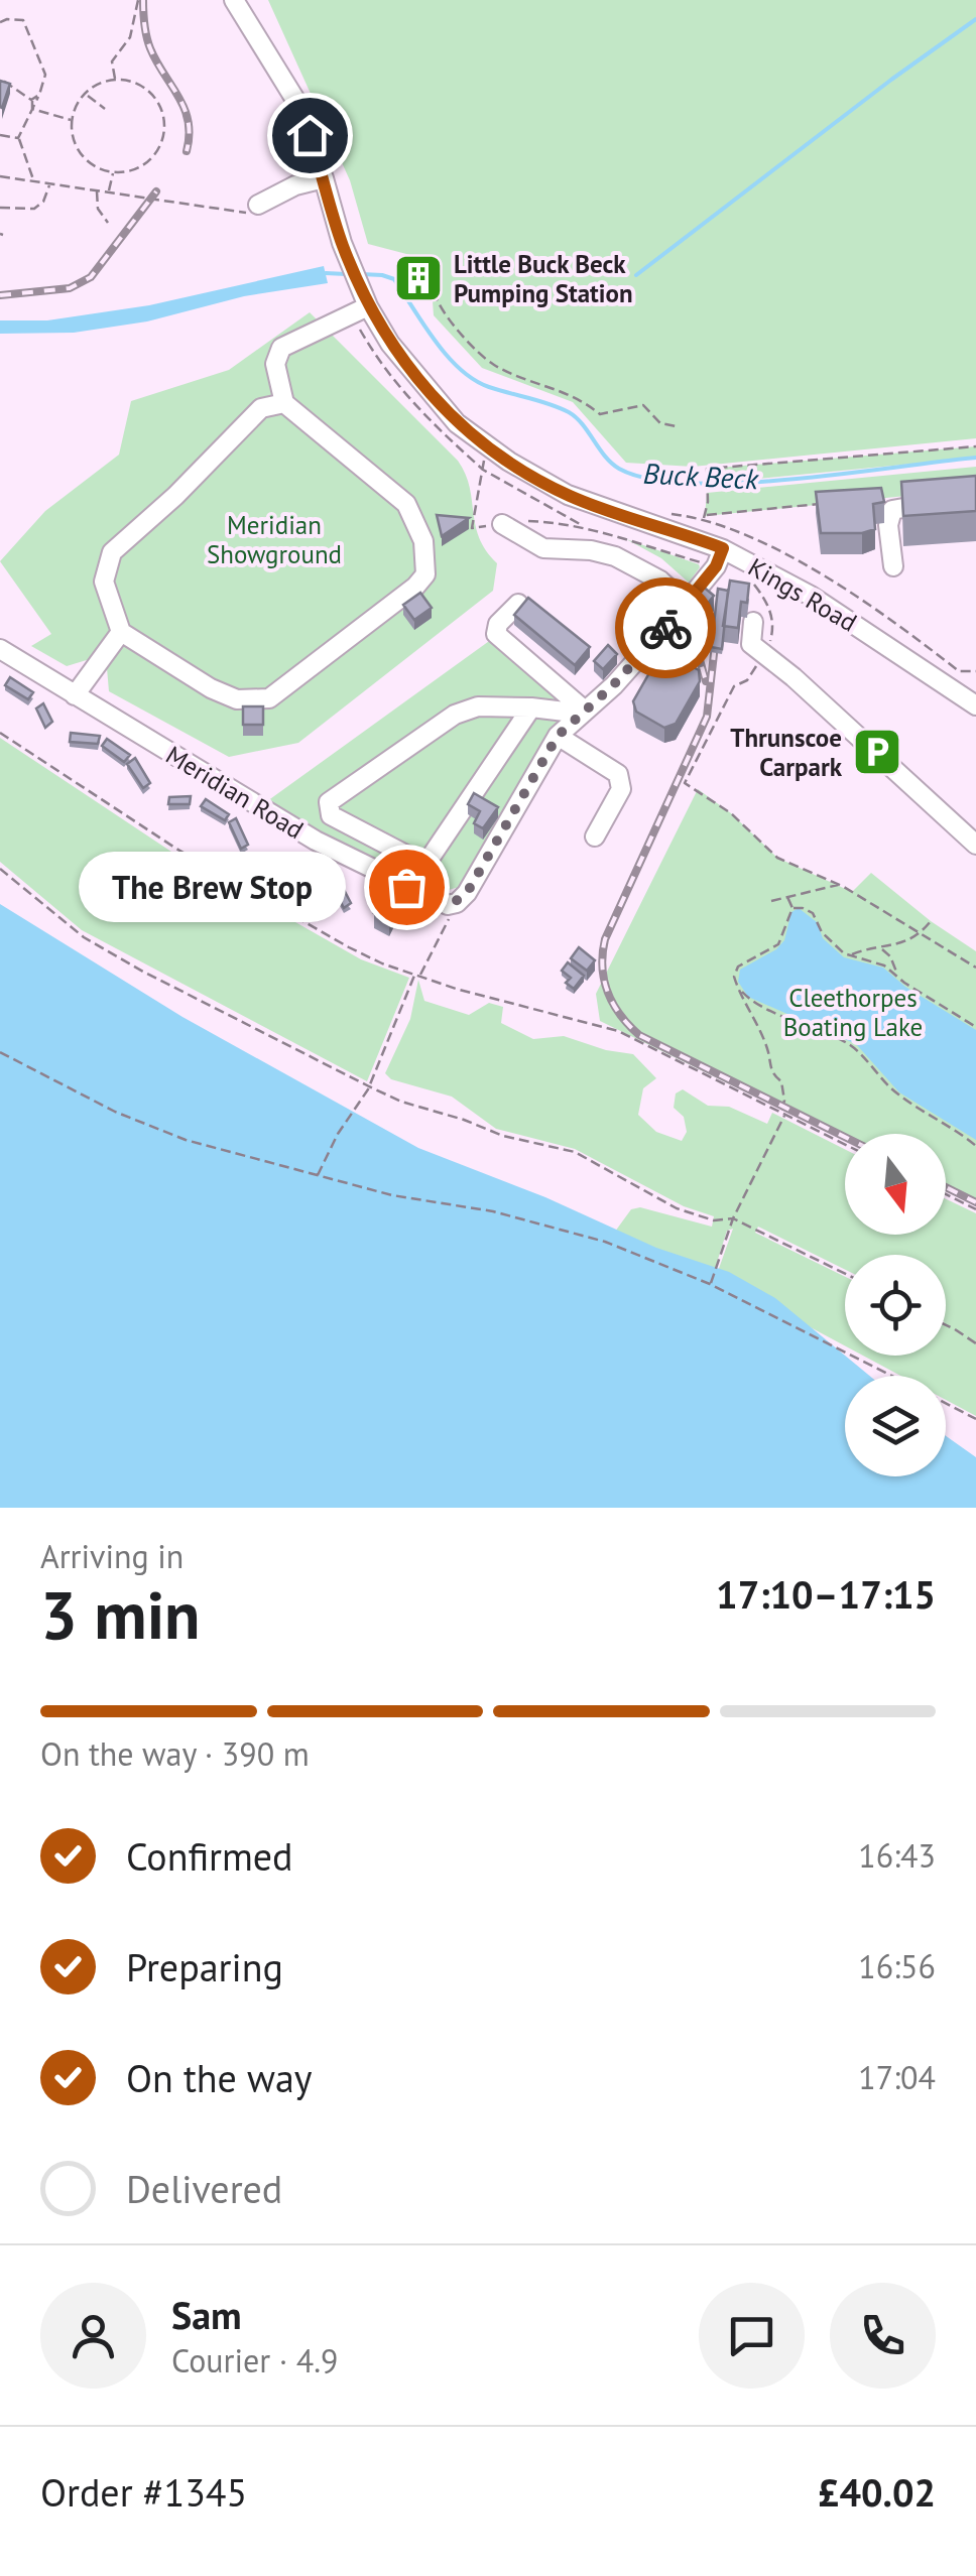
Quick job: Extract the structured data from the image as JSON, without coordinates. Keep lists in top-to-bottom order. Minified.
{"streets":{"street":["Kings Road","Meridian Road"]},"water":["Buck Beck"],"parks":["Meridian Showground","Cleethorpes Boating Lake"],"places":{"building":["Little Buck Beck Pumping Station"],"parking":["Thrunscoe Carpark"],"other":["The Brew Stop"]},"north":"bottom","page":{"bubble":"The Brew Stop","heading":["3 min","Arriving in","17:10–17:15"],"panel":["Sam","Courier · 4.9","Order #1345","£40.02"],"bar":"On the way · 390 m","list":[["Confirmed","16:43"],["Preparing","16:56"],["On the way","17:04"],"Delivered"]}}
